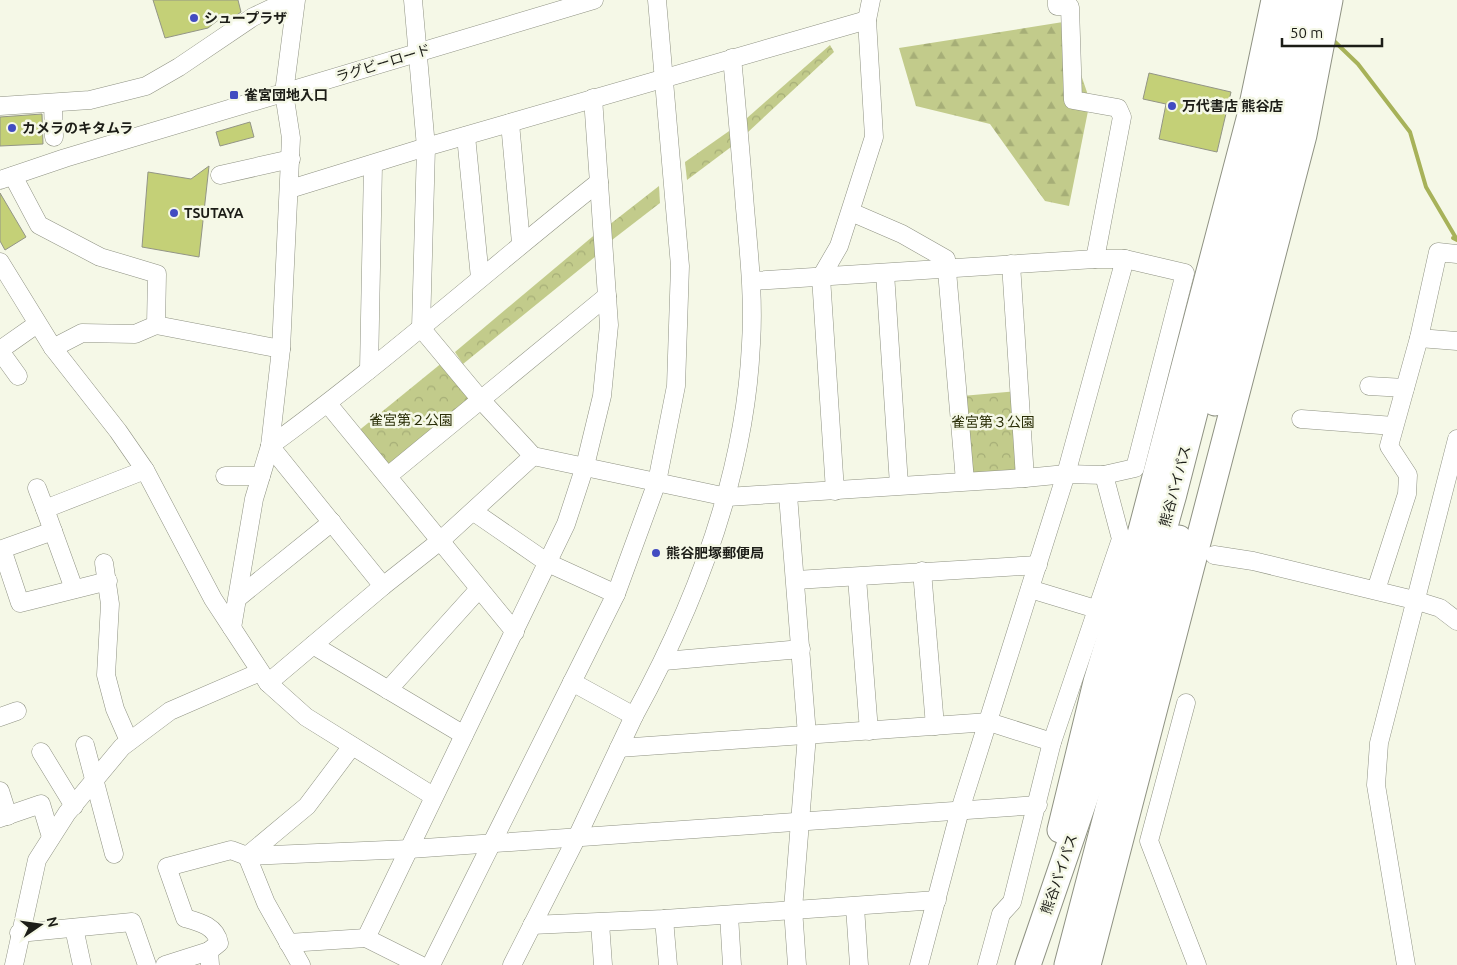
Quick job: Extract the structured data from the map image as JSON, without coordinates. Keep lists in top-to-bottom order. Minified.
{"streets":{"highway":["熊谷バイパス"],"street":["ラグビーロード"]},"parks":["雀宮第２公園","雀宮第３公園"],"places":{"other":["シュープラザ","万代書店 熊谷店","カメラのキタムラ","TSUTAYA","熊谷肥塚郵便局"],"transit":["雀宮団地入口"]},"scale_bar":"50 m","north":"right"}
